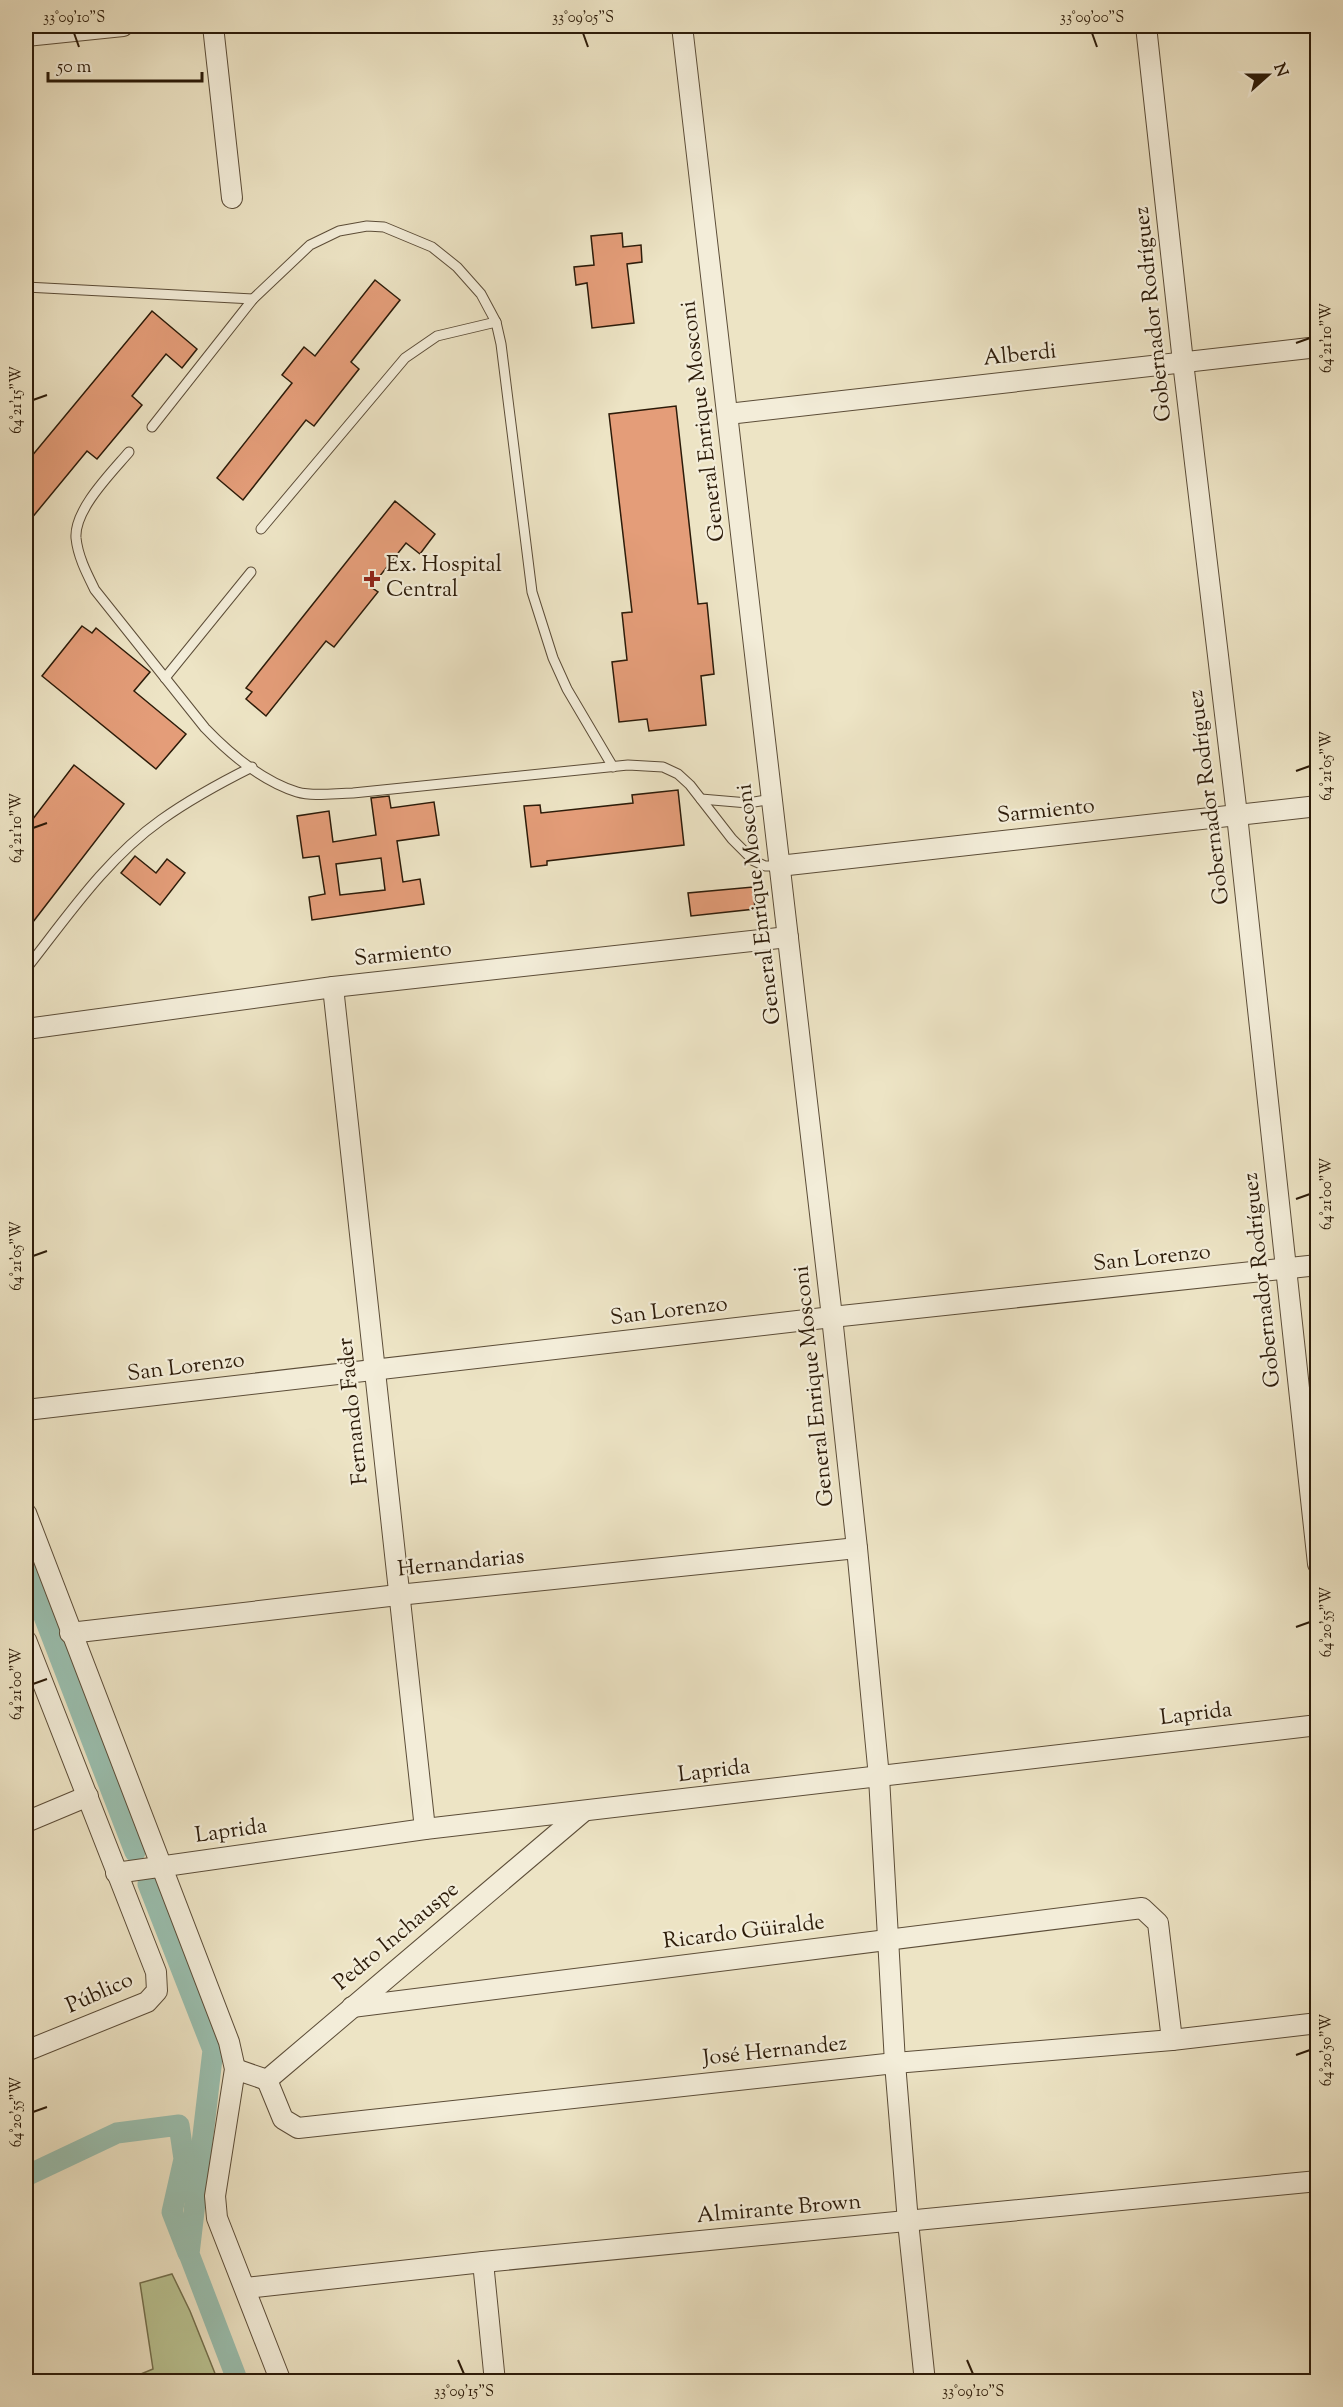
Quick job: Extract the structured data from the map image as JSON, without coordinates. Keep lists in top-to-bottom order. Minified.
{"streets":{"street":["Gobernador Rodríguez","Alberdi","General Enrique Mosconi","Sarmiento","San Lorenzo","Fernando Fader","Hernandarias","Laprida","Ricardo Güiralde","Pedro Inchauspe","Público","José Hernandez","Almirante Brown"]},"crossings":[["Gobernador Rodríguez","Alberdi"],["Gobernador Rodríguez","Sarmiento"],["Gobernador Rodríguez","San Lorenzo"],["Alberdi","General Enrique Mosconi"],["General Enrique Mosconi","Sarmiento"],["General Enrique Mosconi","San Lorenzo"],["General Enrique Mosconi","Hernandarias"],["General Enrique Mosconi","Laprida"],["General Enrique Mosconi","Ricardo Güiralde"],["General Enrique Mosconi","José Hernandez"],["General Enrique Mosconi","Almirante Brown"],["Sarmiento","Fernando Fader"],["San Lorenzo","Fernando Fader"],["Fernando Fader","Hernandarias"],["Fernando Fader","Laprida"],["Laprida","Pedro Inchauspe"],["Laprida","Público"],["Ricardo Güiralde","Pedro Inchauspe"],["Ricardo Güiralde","José Hernandez"],["Pedro Inchauspe","José Hernandez"]],"places":{"health":["Ex. Hospital Central"]},"scale_bar":"50 m","north":"right","coordinates":["33°09'10\"S","33°09'05\"S","33°09'00\"S","64°21'10\"W","64°21'15\"W","64°21'05\"W","64°21'00\"W","64°20'55\"W","64°20'50\"W","33°09'15\"S"]}
